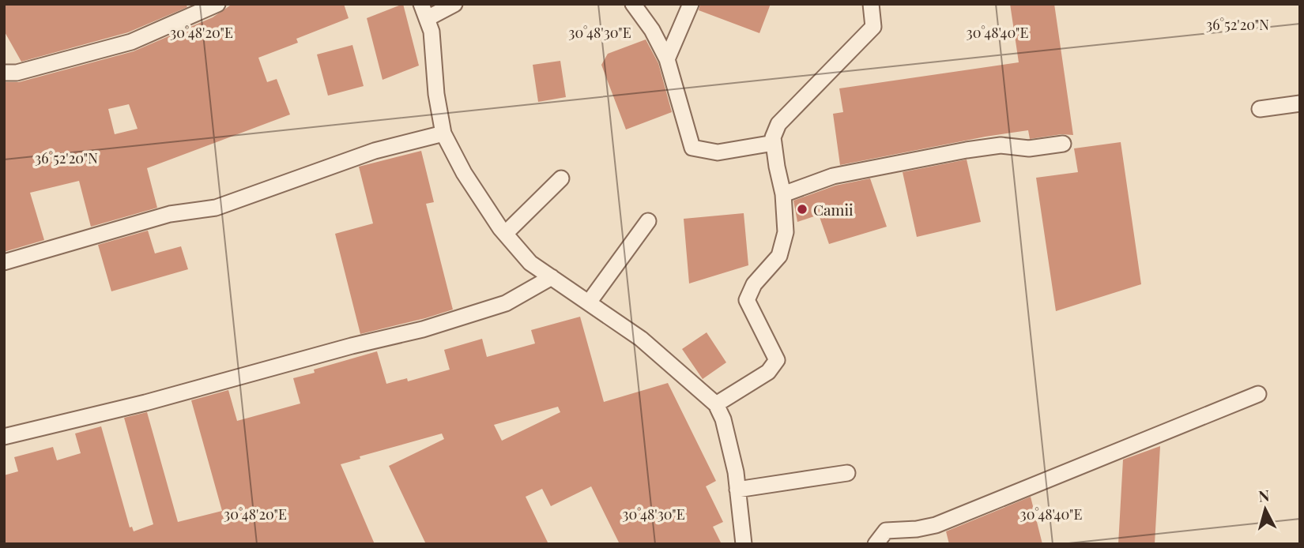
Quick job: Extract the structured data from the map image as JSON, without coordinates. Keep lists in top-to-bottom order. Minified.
{"places":["Camii"],"north":"top","coordinates":["36°52'20\"N","30°48'20\"E","30°48'30\"E","30°48'40\"E"]}
